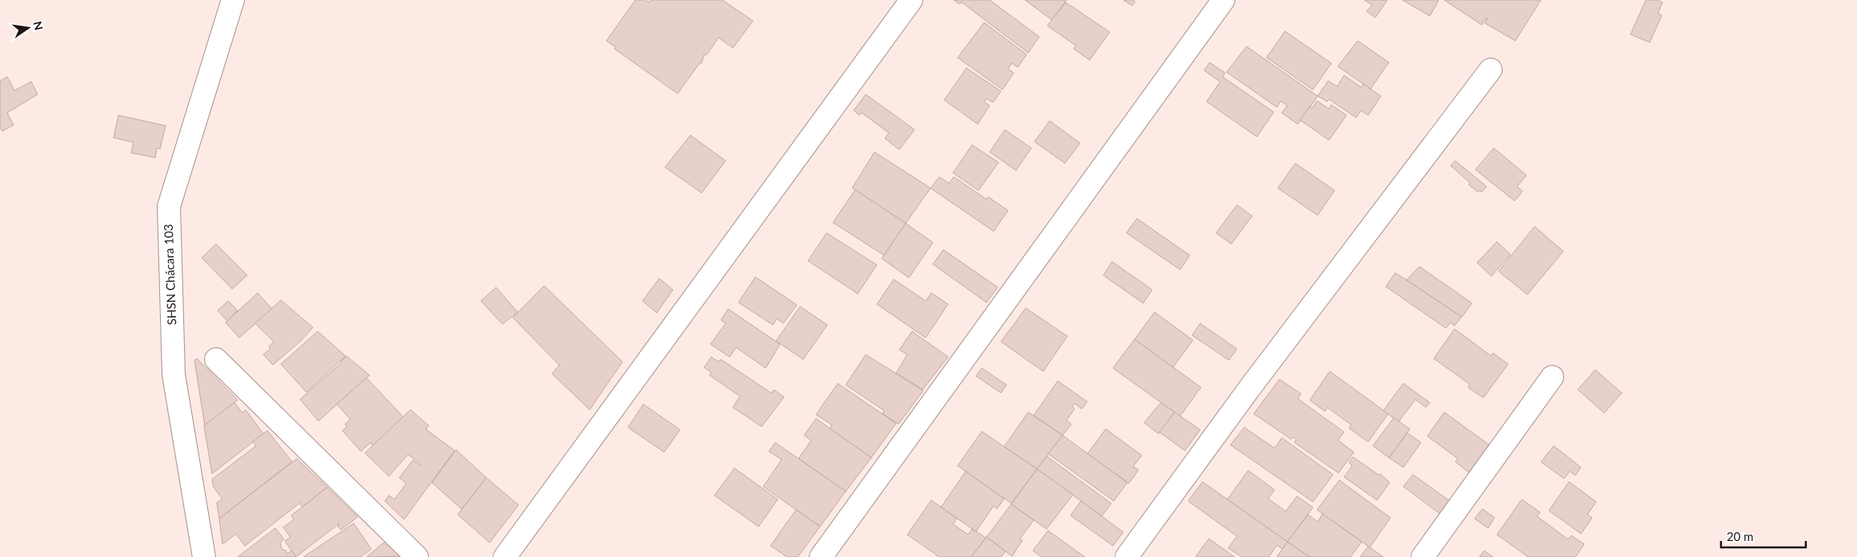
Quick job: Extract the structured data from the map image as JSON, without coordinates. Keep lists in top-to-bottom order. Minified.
{"streets":{"street":["SHSN Chácara 103"]},"scale_bar":"20 m","north":"right"}
